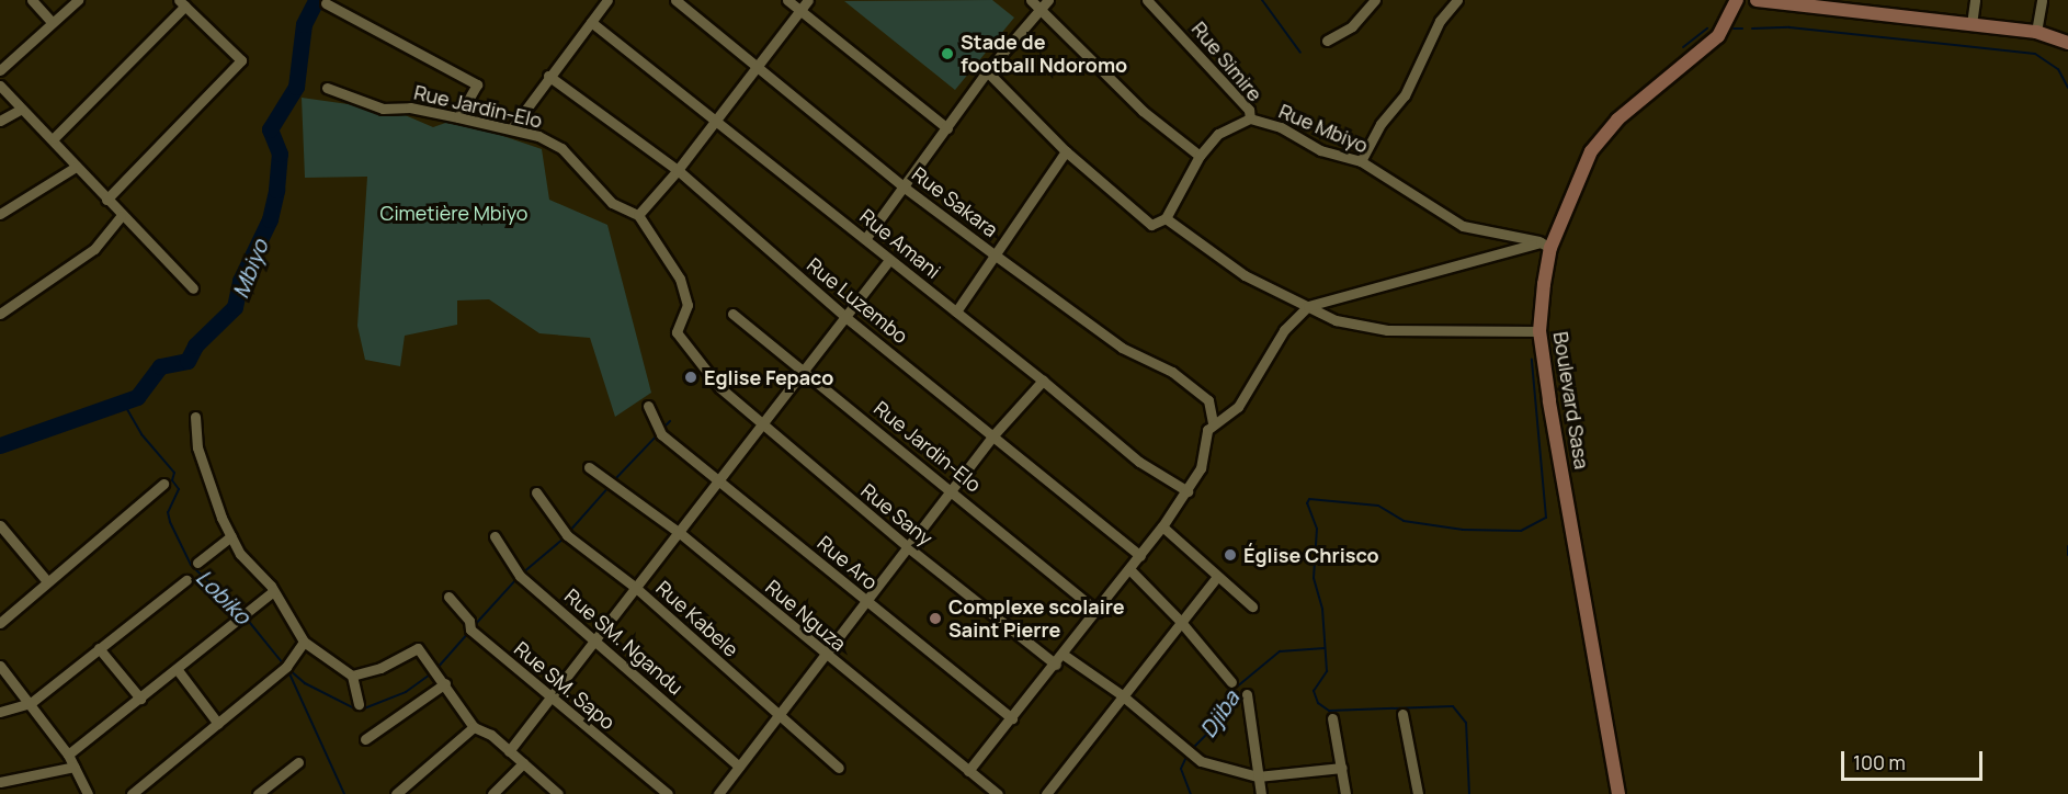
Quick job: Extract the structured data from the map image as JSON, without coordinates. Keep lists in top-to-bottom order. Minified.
{"streets":{"street":["Rue Simire","Rue Jardin-Elo","Rue Mbiyo","Rue Sakara","Rue Amani","Rue Luzembo","Boulevard Sasa","Rue Sany","Rue Aro","Rue Nguza","Rue Kabele","Rue SM. Ngandu","Rue SM. Sapo"]},"crossings":[["Rue Simire","Rue Mbiyo"],["Rue Jardin-Elo","Rue Sany"],["Rue Mbiyo","Boulevard Sasa"]],"water":["Mbiyo","Lobiko","Djiba"],"parks":["Cimetière Mbiyo"],"places":["Stade de football Ndoromo","Eglise Fepaco","Église Chrisco","Complexe scolaire Saint Pierre"],"scale_bar":"100 m"}
